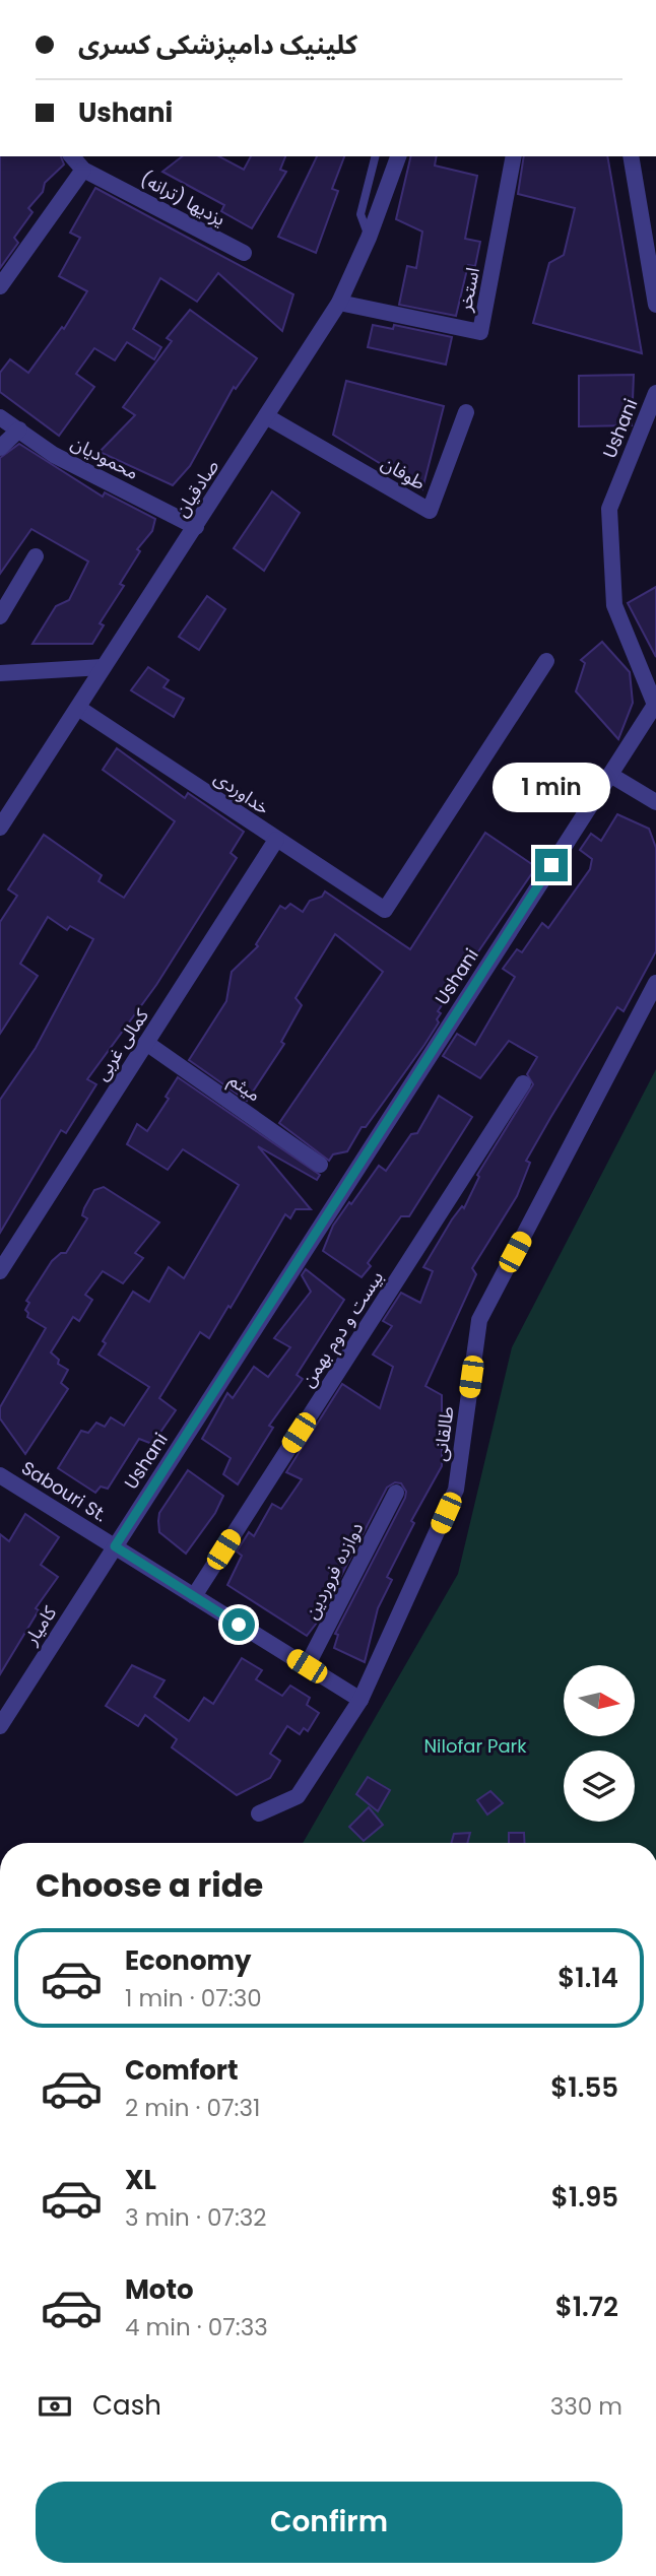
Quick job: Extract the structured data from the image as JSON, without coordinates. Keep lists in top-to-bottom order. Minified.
{"streets":{"street":["یزدیها (ترانه)","استخر","Ushani","محمودیان","طوفان","صادقیان","خداوردی","کمالی غربی","میثم","بیست و دوم بهمن","طالقانی","Sabouri St.","دوازده فروردین","کامیار"]},"crossings":[["استخر","صادقیان"],["Ushani","Sabouri St."],["Ushani","کامیار"],["محمودیان","صادقیان"],["طوفان","صادقیان"],["صادقیان","خداوردی"],["خداوردی","کمالی غربی"],["کمالی غربی","میثم"],["بیست و دوم بهمن","Sabouri St."],["طالقانی","Sabouri St."],["Sabouri St.","دوازده فروردین"],["Sabouri St.","کامیار"]],"parks":["Nilofar Park"],"north":"right","page":{"banner":["کلینیک دامپزشکی کسری","Ushani"],"bubble":"1 min","heading":"Choose a ride","list":[{"name":"Economy","note":"1 min · 07:30","value":"$1.14"},{"name":"Comfort","note":"2 min · 07:31","value":"$1.55"},{"name":"XL","note":"3 min · 07:32","value":"$1.95"},{"name":"Moto","note":"4 min · 07:33","value":"$1.72"}],"pay":["Cash","330 m"],"buttons":"Confirm"}}
